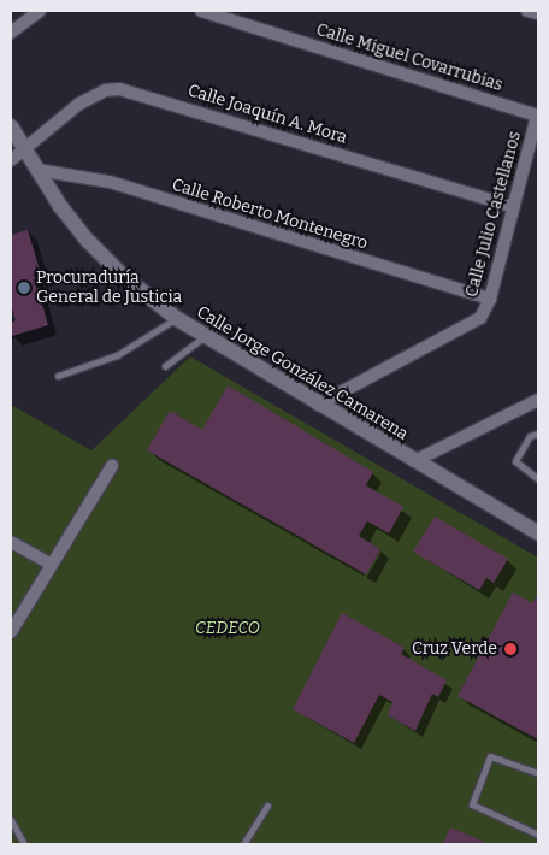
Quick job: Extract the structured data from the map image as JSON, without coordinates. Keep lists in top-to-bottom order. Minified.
{"streets":{"street":["Calle Miguel Covarrubias","Calle Joaquín A. Mora","Calle Roberto Montenegro","Calle Julio Castellanos","Calle Jorge González Camarena"]},"crossings":[["Calle Miguel Covarrubias","Calle Julio Castellanos"],["Calle Joaquín A. Mora","Calle Julio Castellanos"],["Calle Joaquín A. Mora","Calle Jorge González Camarena"],["Calle Roberto Montenegro","Calle Julio Castellanos"],["Calle Roberto Montenegro","Calle Jorge González Camarena"],["Calle Julio Castellanos","Calle Jorge González Camarena"]],"parks":["CEDECO"],"places":["Procuraduría General de Justicia","Cruz Verde"]}
